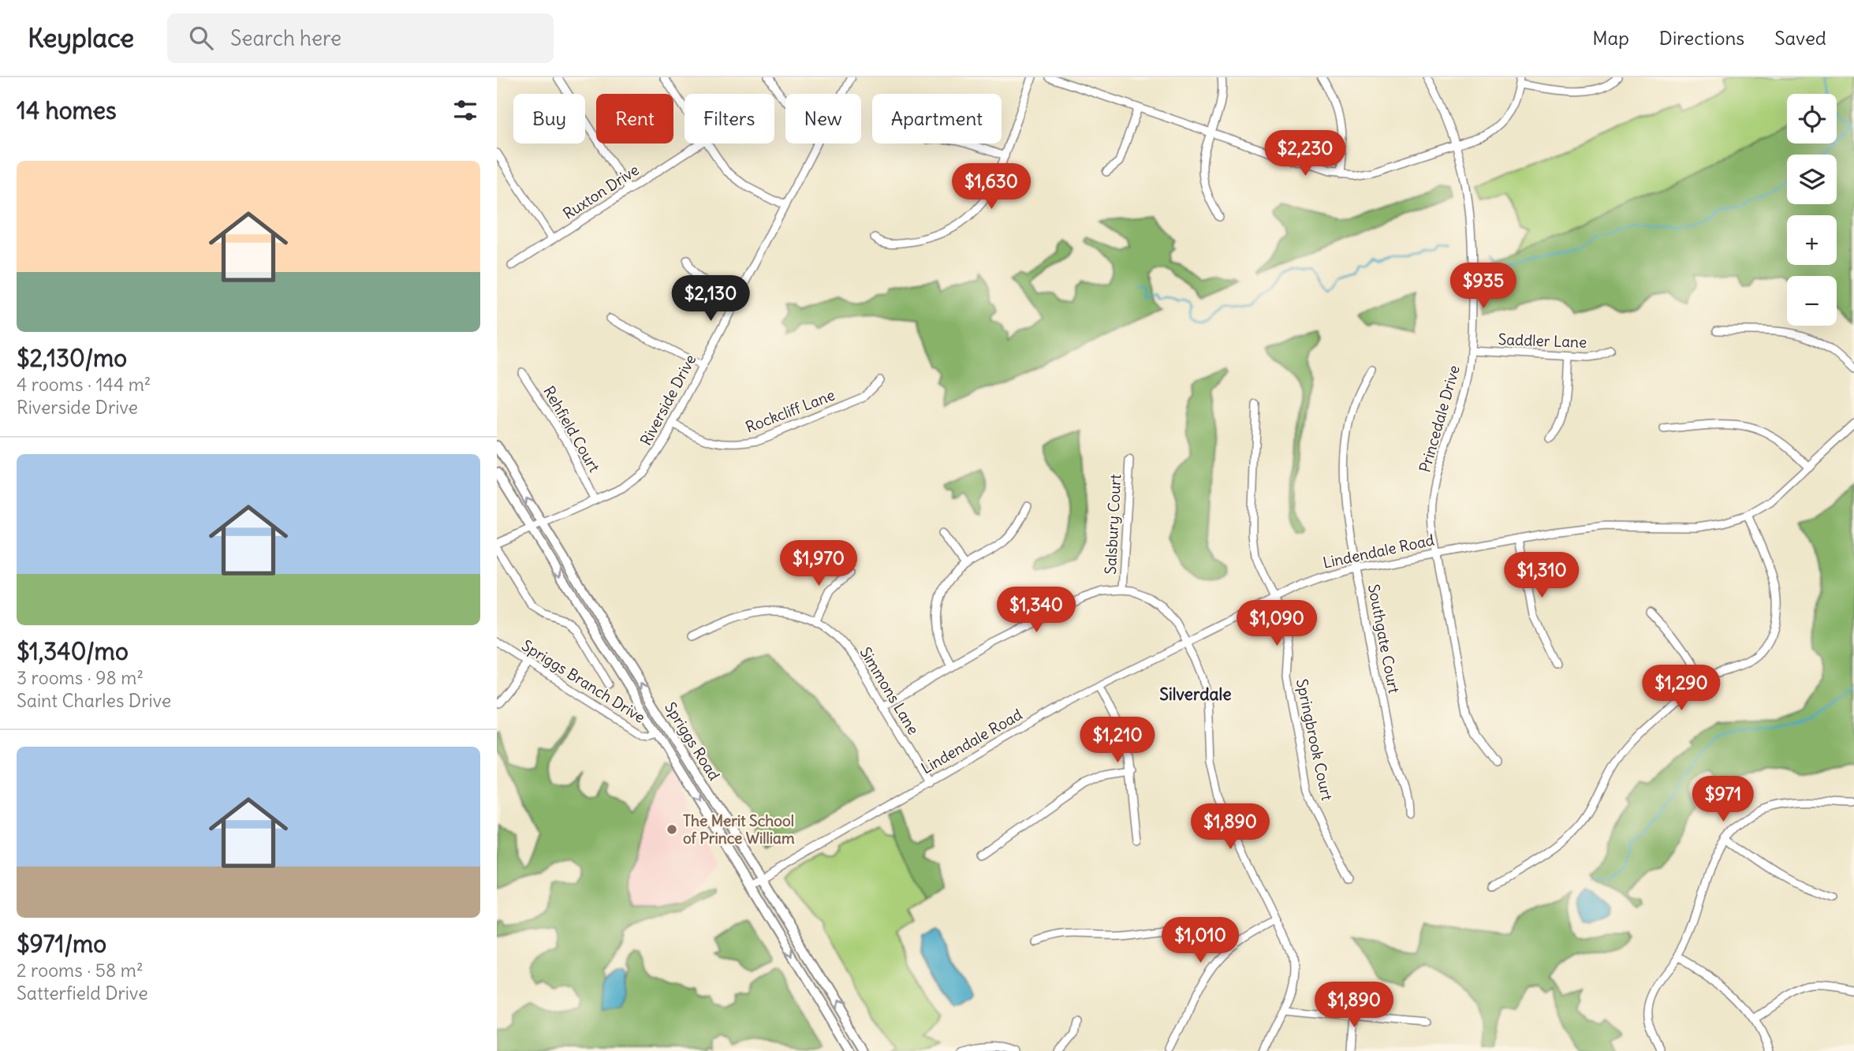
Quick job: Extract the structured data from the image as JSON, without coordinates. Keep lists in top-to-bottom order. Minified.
{"streets":{"main road":["Spriggs Road"],"street":["Ruxton Drive","Saddler Lane","Riverside Drive","Rockcliff Lane","Princedale Drive","Rehfield Court","Salsbury Court","Lindendale Road","Southgate Court","Spriggs Branch Drive","Simmons Lane","Springbrook Court"]},"crossings":[["Saddler Lane","Princedale Drive"],["Riverside Drive","Rockcliff Lane"],["Riverside Drive","Rehfield Court"],["Riverside Drive","Spriggs Road"],["Princedale Drive","Lindendale Road"],["Lindendale Road","Southgate Court"],["Lindendale Road","Simmons Lane"],["Lindendale Road","Springbrook Court"],["Lindendale Road","Spriggs Road"],["Spriggs Branch Drive","Spriggs Road"]],"districts":["Silverdale"],"places":["The Merit School of Prince William"],"page":{"header":"Keyplace","search":"Search here","nav":["Map","Directions","Saved"],"heading":"14 homes","map_buttons":["+","−"],"chip":["Buy","Rent","Filters","New","Apartment"],"price":["$2,230","$1,630","$935","$2,130","$1,970","$1,310","$1,340","$1,090","$1,290","$1,210","$971","$1,890","$1,010","$1,890"],"list":[{"name":"$2,130/mo","note":"4 rooms · 144 m² · Riverside Drive"},{"name":"$1,340/mo","note":"3 rooms · 98 m² · Saint Charles Drive"},{"name":"$971/mo","note":"2 rooms · 58 m² · Satterfield Drive"}]}}
